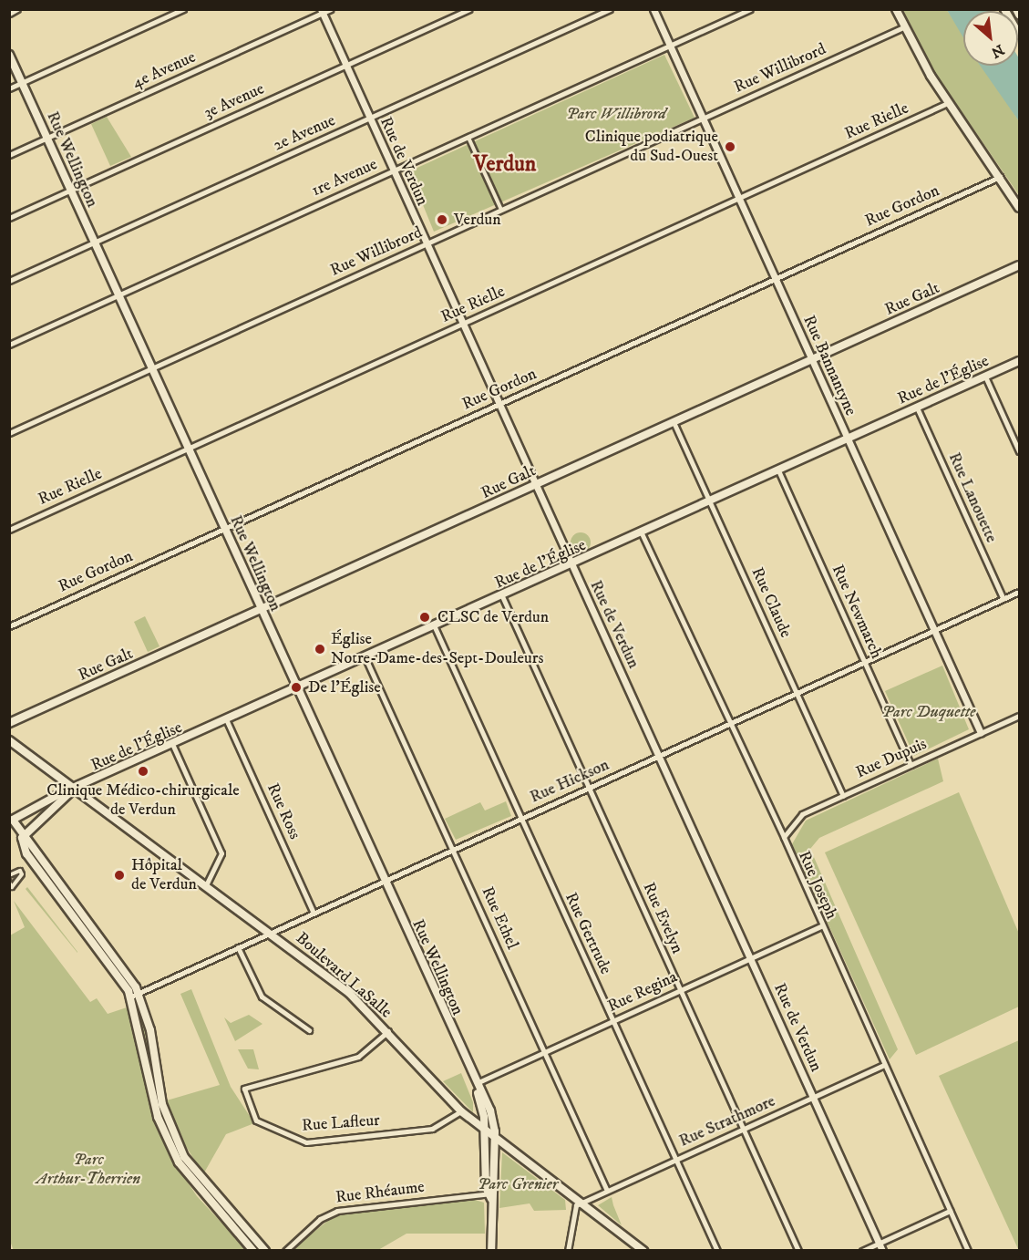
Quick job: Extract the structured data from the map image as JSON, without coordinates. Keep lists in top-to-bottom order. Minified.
{"streets":{"main road":["Rue Wellington","Rue Galt","Rue de l'Église","Boulevard LaSalle"],"street":["Rue Willibrord","4e Avenue","3e Avenue","Rue Rielle","2e Avenue","Rue de Verdun","1re Avenue","Rue Gordon","Rue Bannantyne","Rue Lanouette","Rue Claude","Rue Newmarch","Rue Dupuis","Rue Hickson","Rue Ross","Rue Joseph","Rue Ethel","Rue Evelyn","Rue Gertrude","Rue Regina","Rue Strathmore","Rue Lafleur","Rue Rhéaume"]},"crossings":[["Rue Willibrord","Rue Wellington"],["Rue Willibrord","Rue de Verdun"],["Rue Willibrord","Rue Bannantyne"],["4e Avenue","Rue Wellington"],["4e Avenue","Rue de Verdun"],["3e Avenue","Rue Wellington"],["3e Avenue","Rue de Verdun"],["Rue Rielle","Rue Wellington"],["Rue Rielle","Rue de Verdun"],["Rue Rielle","Rue Bannantyne"],["2e Avenue","Rue Wellington"],["2e Avenue","Rue de Verdun"],["Rue Wellington","1re Avenue"],["Rue Wellington","Rue Gordon"],["Rue Wellington","Rue Galt"],["Rue Wellington","Rue de l'Église"],["Rue Wellington","Rue Hickson"],["Rue Wellington","Boulevard LaSalle"],["Rue Wellington","Rue Regina"],["Rue Wellington","Rue Rhéaume"],["Rue de Verdun","1re Avenue"],["Rue de Verdun","Rue Gordon"],["Rue de Verdun","Rue Galt"],["Rue de Verdun","Rue de l'Église"],["Rue de Verdun","Rue Hickson"],["Rue de Verdun","Rue Regina"],["Rue de Verdun","Rue Strathmore"],["1re Avenue","Rue Bannantyne"],["Rue Gordon","Rue Bannantyne"],["Rue Galt","Rue Bannantyne"],["Rue Galt","Rue Claude"],["Rue Bannantyne","Rue de l'Église"],["Rue Bannantyne","Rue Dupuis"],["Rue Bannantyne","Rue Hickson"],["Rue de l'Église","Rue Lanouette"],["Rue de l'Église","Rue Claude"],["Rue de l'Église","Rue Newmarch"],["Rue de l'Église","Rue Ross"],["Rue de l'Église","Rue Joseph"],["Rue de l'Église","Rue Ethel"],["Rue de l'Église","Rue Evelyn"],["Rue de l'Église","Rue Gertrude"],["Rue de l'Église","Boulevard LaSalle"],["Rue Lanouette","Rue Hickson"],["Rue Claude","Rue Dupuis"],["Rue Claude","Rue Hickson"],["Rue Newmarch","Rue Dupuis"],["Rue Newmarch","Rue Hickson"],["Rue Dupuis","Rue Joseph"],["Rue Hickson","Rue Ross"],["Rue Hickson","Rue Joseph"],["Rue Hickson","Rue Ethel"],["Rue Hickson","Rue Evelyn"],["Rue Hickson","Rue Gertrude"],["Rue Hickson","Boulevard LaSalle"],["Rue Joseph","Rue Regina"],["Rue Joseph","Rue Strathmore"],["Rue Ethel","Rue Regina"],["Rue Ethel","Rue Strathmore"],["Rue Evelyn","Rue Regina"],["Rue Evelyn","Rue Strathmore"],["Rue Gertrude","Rue Regina"],["Rue Gertrude","Rue Strathmore"],["Boulevard LaSalle","Rue Strathmore"],["Boulevard LaSalle","Rue Lafleur"]],"districts":["Verdun"],"parks":["Parc Willibrord","Parc Duquette","Parc Arthur-Therrien","Parc Grenier"],"places":["Clinique podiatrique du Sud-Ouest","Verdun","CLSC de Verdun","Église Notre-Dame-des-Sept-Douleurs","De l'Église","Clinique Médico-chirurgicale de Verdun","Hôpital de Verdun"],"north":"bottom right"}
